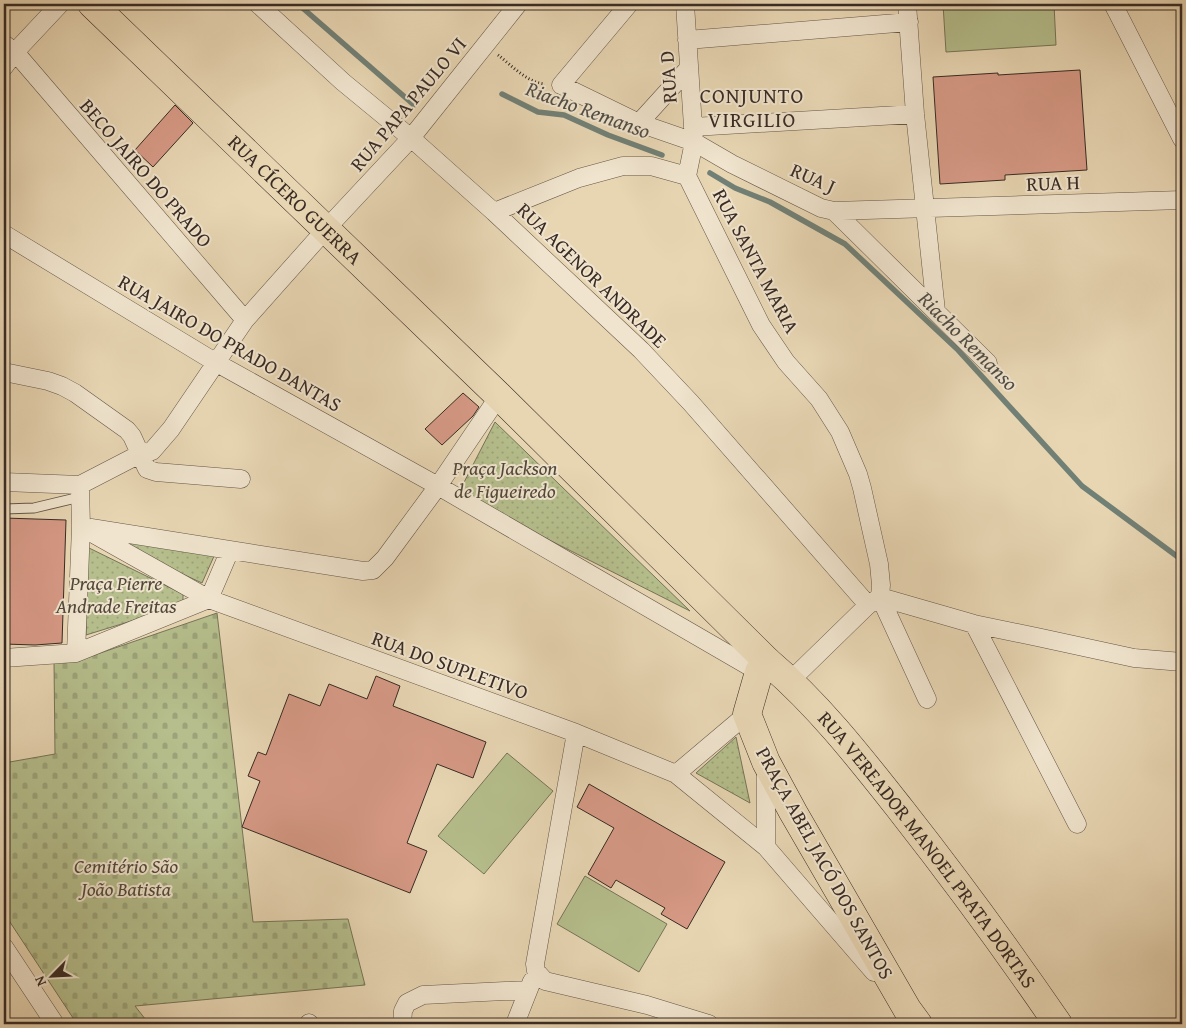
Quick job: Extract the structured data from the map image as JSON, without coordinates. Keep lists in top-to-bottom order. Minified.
{"streets":{"main road":["RUA CÍCERO GUERRA","RUA VEREADOR MANOEL PRATA DORTAS","PRAÇA ABEL JACÓ DOS SANTOS"],"street":["RUA D","RUA PAPA PAULO VI","BECO JAIRO DO PRADO","RUA J","RUA H","RUA SANTA MARIA","RUA AGENOR ANDRADE","RUA JAIRO DO PRADO DANTAS","RUA DO SUPLETIVO"]},"crossings":[["RUA D","RUA J"],["RUA D","RUA SANTA MARIA"],["RUA PAPA PAULO VI","BECO JAIRO DO PRADO"],["RUA PAPA PAULO VI","RUA CÍCERO GUERRA"],["RUA PAPA PAULO VI","RUA AGENOR ANDRADE"],["RUA PAPA PAULO VI","RUA JAIRO DO PRADO DANTAS"],["RUA J","RUA H"],["RUA SANTA MARIA","RUA AGENOR ANDRADE"],["RUA DO SUPLETIVO","PRAÇA ABEL JACÓ DOS SANTOS"]],"districts":["CONJUNTO VIRGILIO"],"water":["Riacho Remanso"],"parks":["Praça Jackson de Figueiredo","Praça Pierre Andrade Freitas","Cemitério São João Batista"],"north":"bottom left"}
